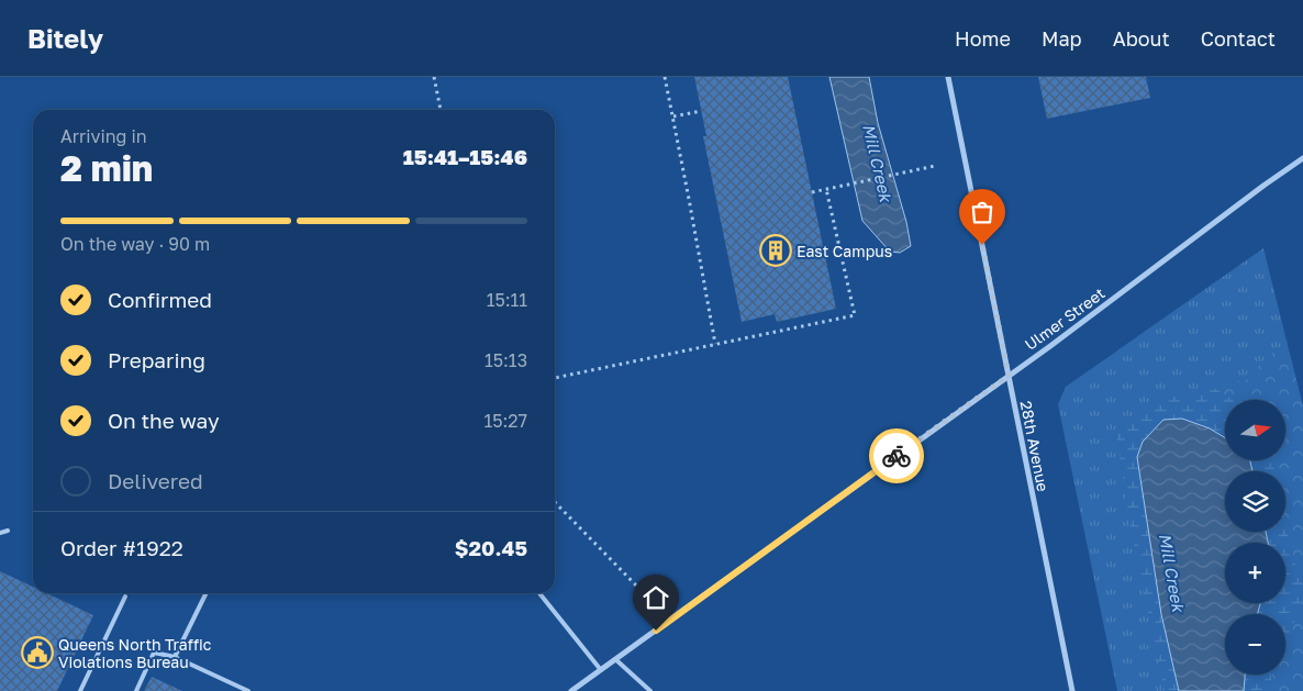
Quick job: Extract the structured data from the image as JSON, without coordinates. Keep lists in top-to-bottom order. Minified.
{"streets":{"street":["Ulmer Street","28th Avenue"]},"crossings":[["Ulmer Street","28th Avenue"]],"water":["Mill Creek"],"places":{"building":["East Campus"],"public building":["Queens North Traffic Violations Bureau"]},"north":"right","page":{"header":"Bitely","nav":["Home","Map","About","Contact"],"heading":["2 min","Arriving in","15:41–15:46"],"panel":["Order #1922","$20.45"],"bar":"On the way · 90 m","list":[["Confirmed","15:11"],["Preparing","15:13"],["On the way","15:27"],"Delivered"],"map_buttons":["+","−"]}}
